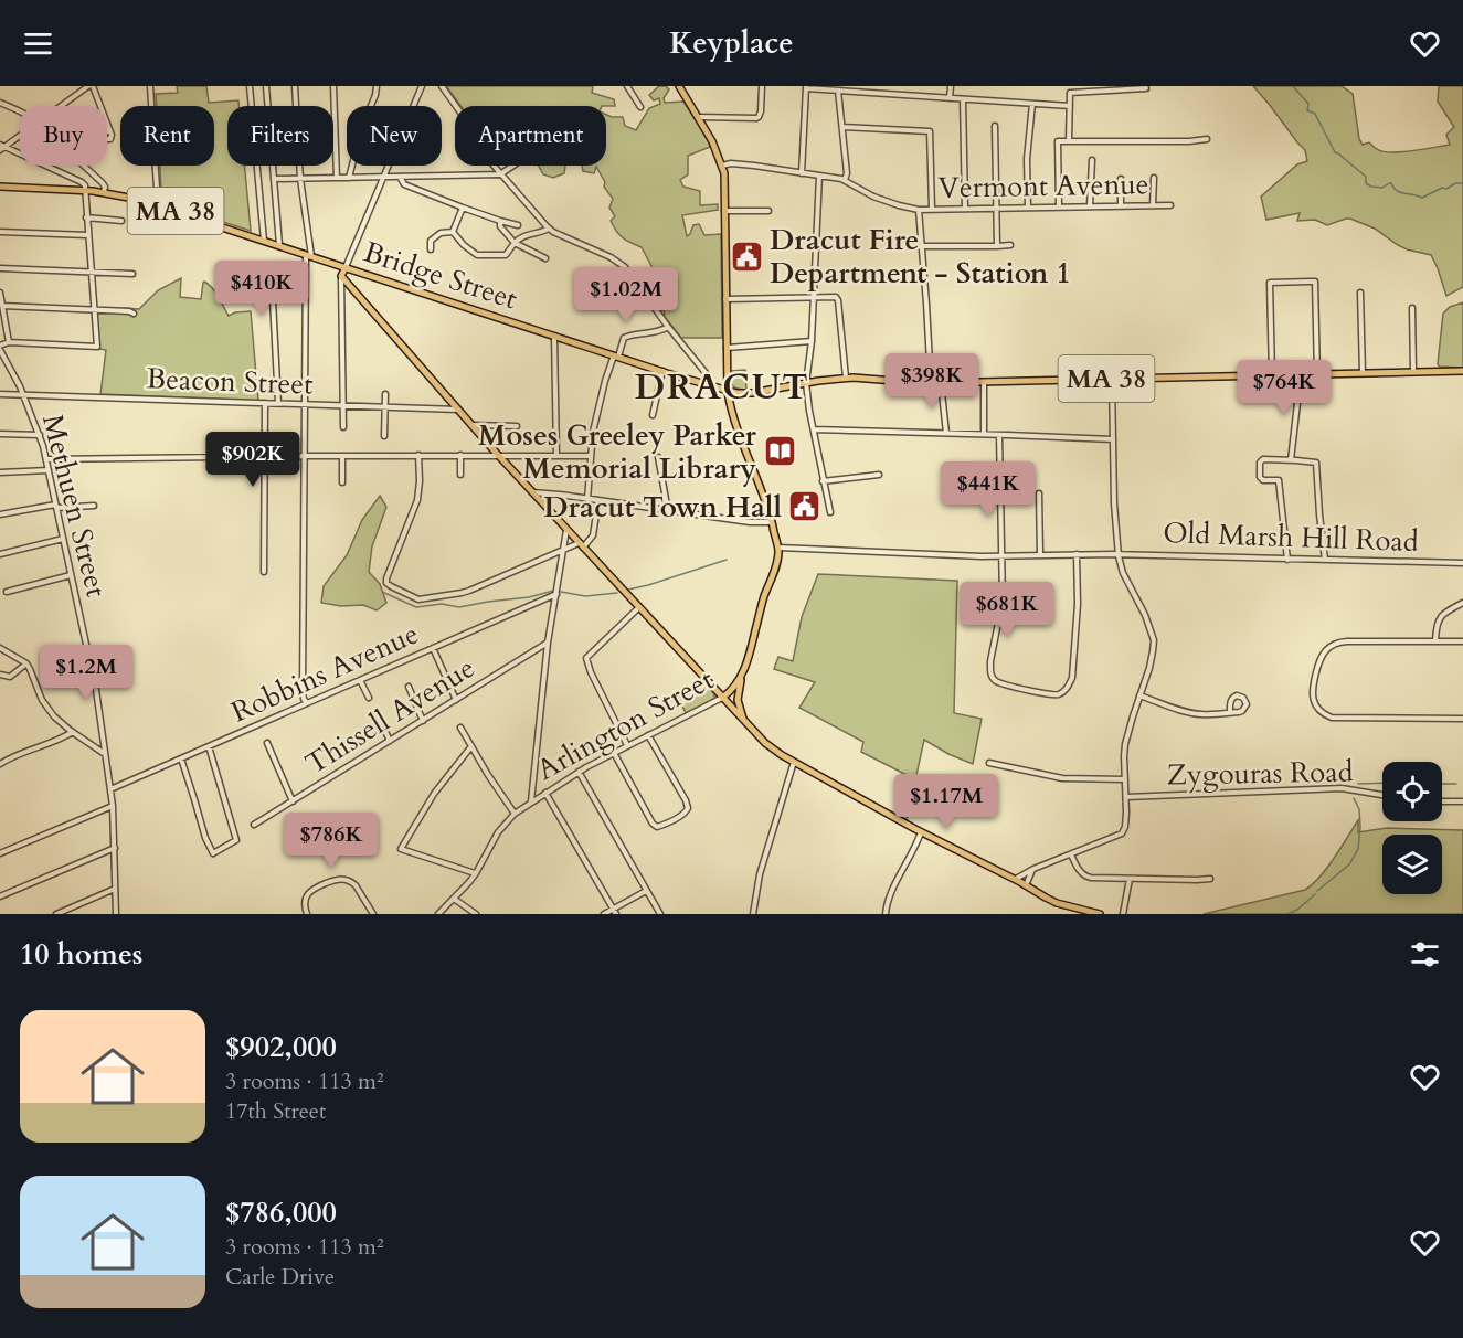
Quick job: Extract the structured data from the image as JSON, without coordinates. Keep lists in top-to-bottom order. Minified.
{"streets":{"main road":["MA 38","Bridge Street","Arlington Street"],"street":["Vermont Avenue","Beacon Street","Methuen Street","Old Marsh Hill Road","Robbins Avenue","Thissell Avenue","Zygouras Road"]},"crossings":[["Bridge Street","Arlington Street"],["Beacon Street","Methuen Street"],["Methuen Street","Robbins Avenue"],["Old Marsh Hill Road","Arlington Street"]],"districts":["DRACUT"],"places":{"public building":["Dracut Fire Department - Station 1","Dracut Town Hall"],"library":["Moses Greeley Parker Memorial Library"]},"page":{"header":"Keyplace","chip":["Buy","Rent","Filters","New","Apartment"],"price":["$410K","$1.02M","$398K","$764K","$902K","$441K","$681K","$1.2M","$1.17M","$786K"],"heading":"10 homes","list":[{"name":"$902,000","note":"3 rooms · 113 m² · 17th Street"},{"name":"$786,000","note":"3 rooms · 113 m² · Carle Drive"}]}}
